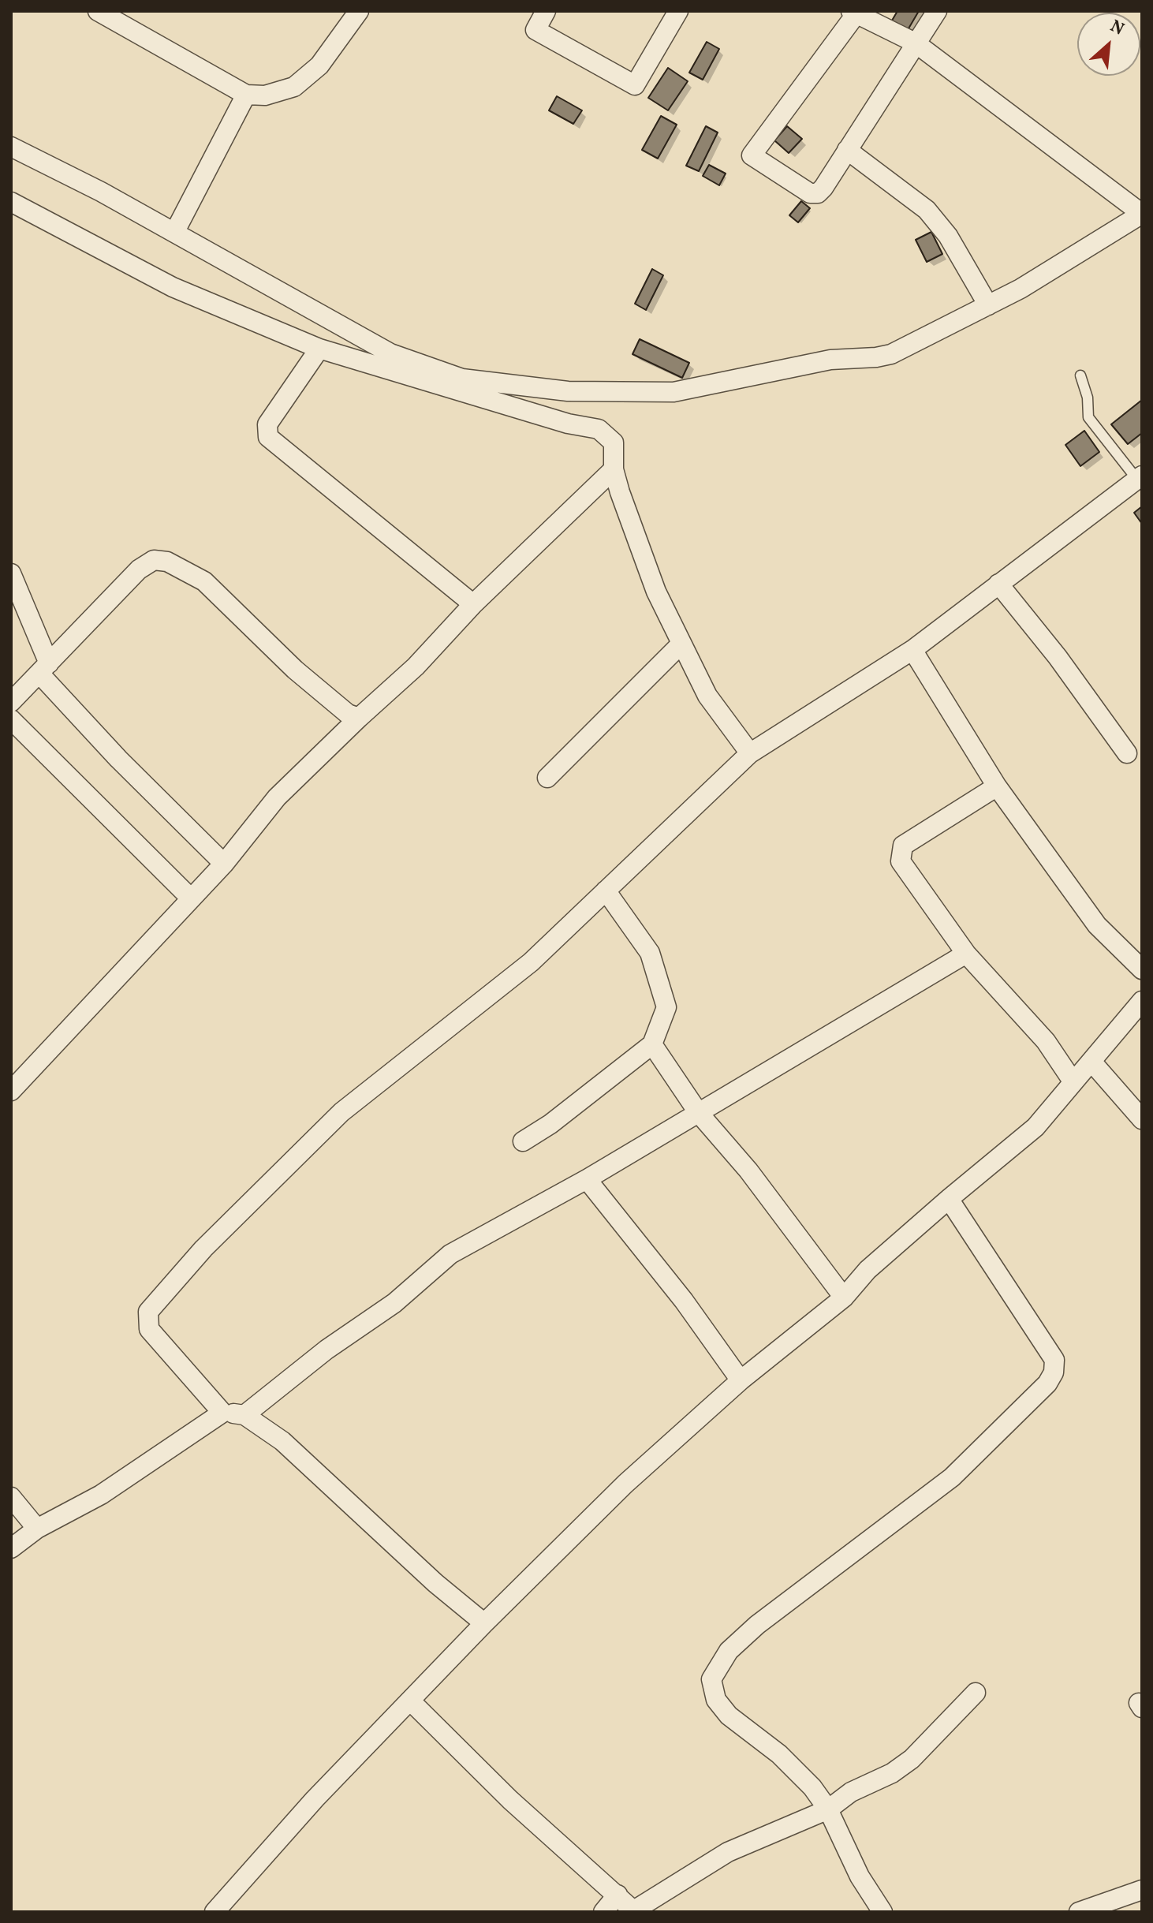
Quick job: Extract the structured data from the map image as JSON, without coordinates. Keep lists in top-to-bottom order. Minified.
{"north":"top right"}
